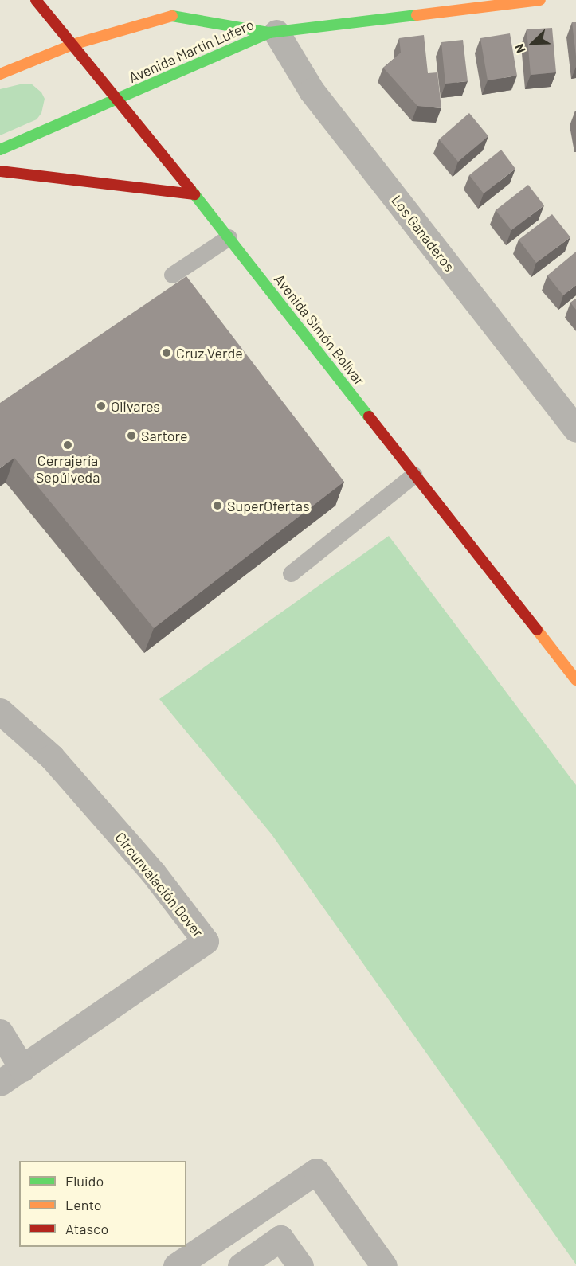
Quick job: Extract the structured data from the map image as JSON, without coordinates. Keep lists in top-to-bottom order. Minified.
{"streets":{"main road":["Avenida Martín Lutero","Avenida Simón Bolívar"],"street":["Los Ganaderos","Circunvalación Dover"]},"crossings":[["Avenida Martín Lutero","Los Ganaderos"],["Avenida Martín Lutero","Avenida Simón Bolívar"]],"places":["Cruz Verde","Olivares","Sartore","Cerrajería Sepúlveda","SuperOfertas"],"legend":["Fluido","Lento","Atasco"],"north":"bottom left"}
